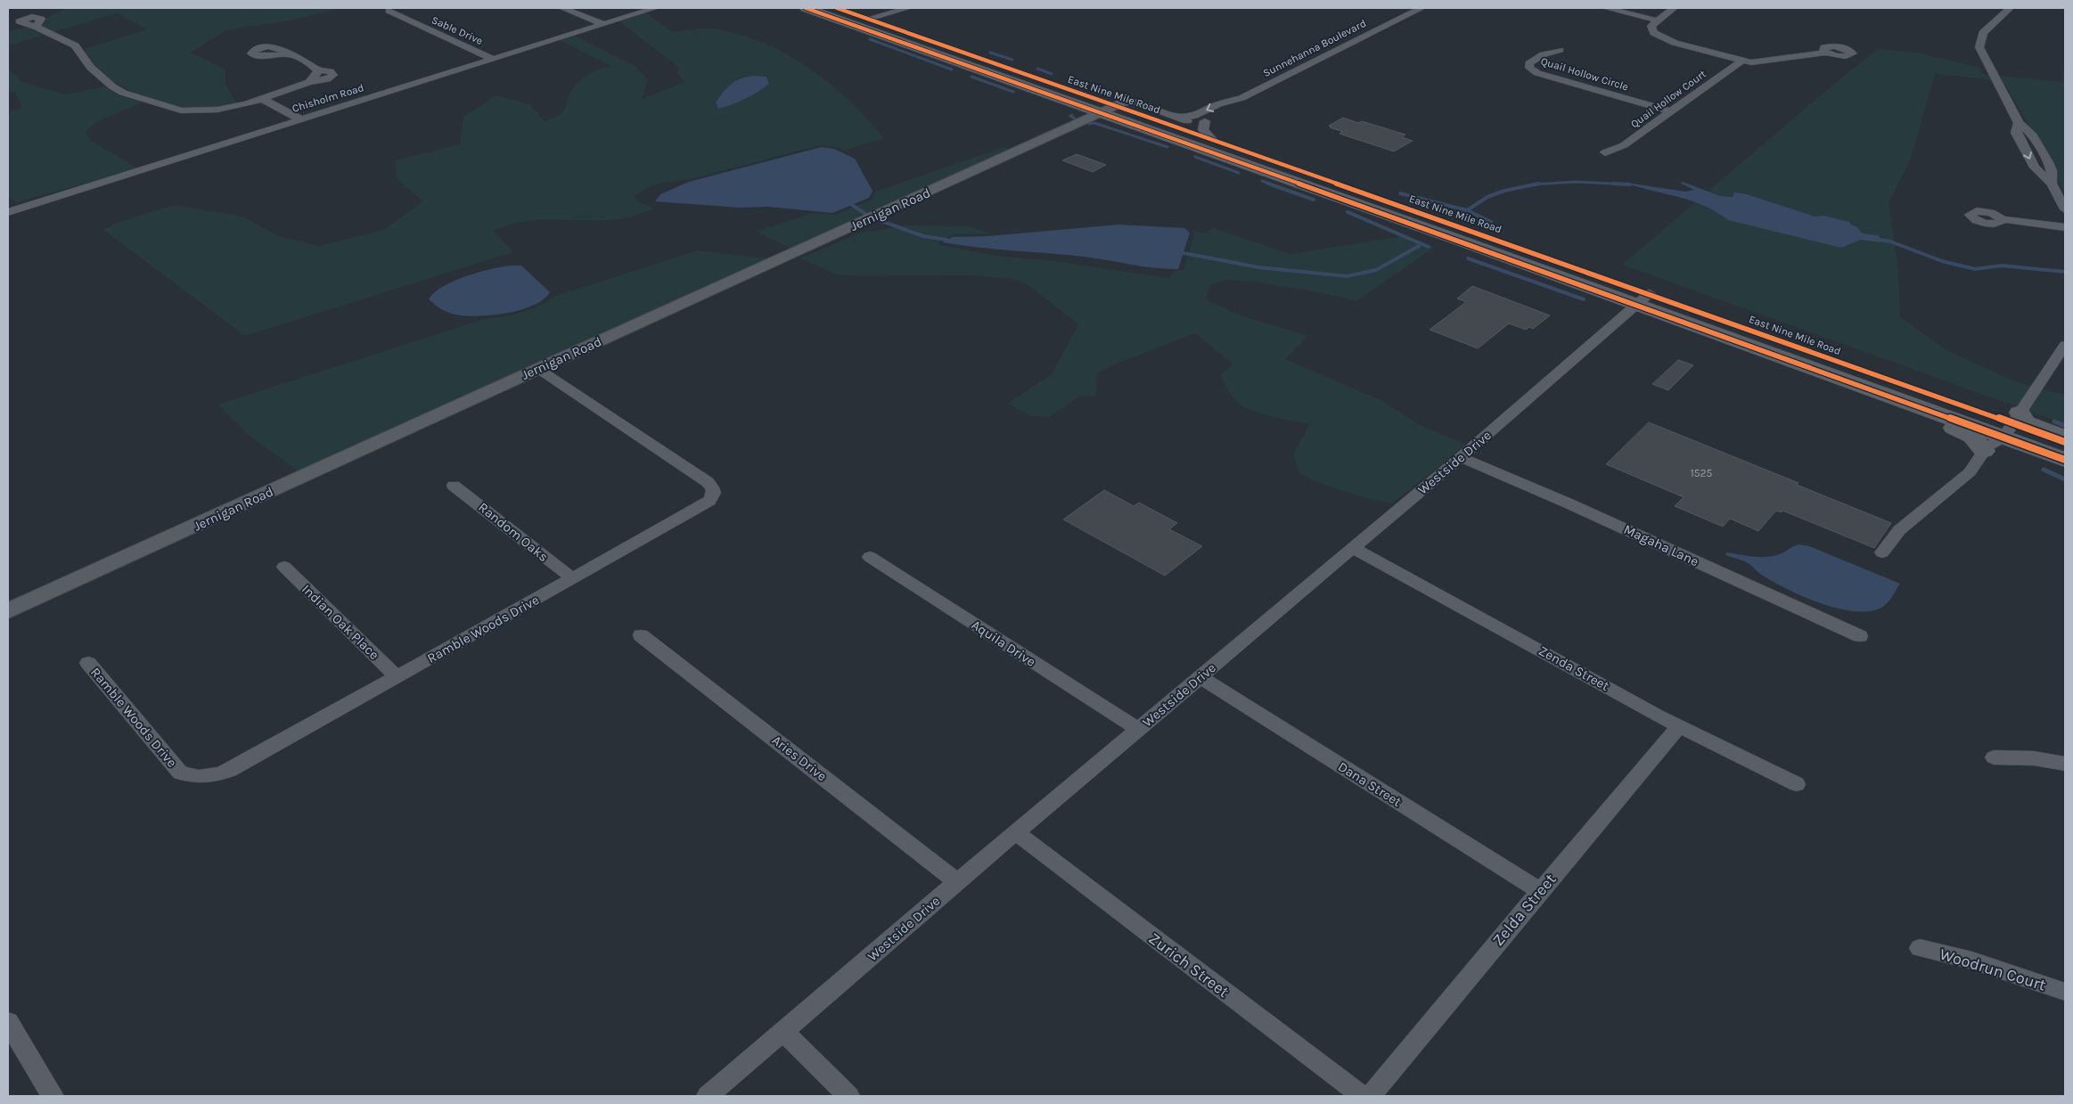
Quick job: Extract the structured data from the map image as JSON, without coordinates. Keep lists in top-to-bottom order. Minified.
{"streets":{"main road":["East Nine Mile Road"],"street":["Sable Drive","Sunnehanna Boulevard","Quail Hollow Circle","Chisholm Road","Quail Hollow Court","Jernigan Road","Westside Drive","Random Oaks","Magaha Lane","Indian Oak Place","Ramble Woods Drive","Aquila Drive","Zenda Street","Aries Drive","Dana Street","Zelda Street","Zurich Street","Woodrun Court"]},"crossings":[["Sable Drive","Chisholm Road"],["Sunnehanna Boulevard","East Nine Mile Road"],["Sunnehanna Boulevard","Jernigan Road"],["Quail Hollow Circle","Quail Hollow Court"],["East Nine Mile Road","Jernigan Road"],["East Nine Mile Road","Westside Drive"],["Jernigan Road","Ramble Woods Drive"],["Westside Drive","Magaha Lane"],["Westside Drive","Aquila Drive"],["Westside Drive","Zenda Street"],["Westside Drive","Aries Drive"],["Westside Drive","Dana Street"],["Westside Drive","Zurich Street"],["Random Oaks","Ramble Woods Drive"],["Indian Oak Place","Ramble Woods Drive"],["Zenda Street","Zelda Street"],["Dana Street","Zelda Street"]],"house_numbers":["1525"]}
